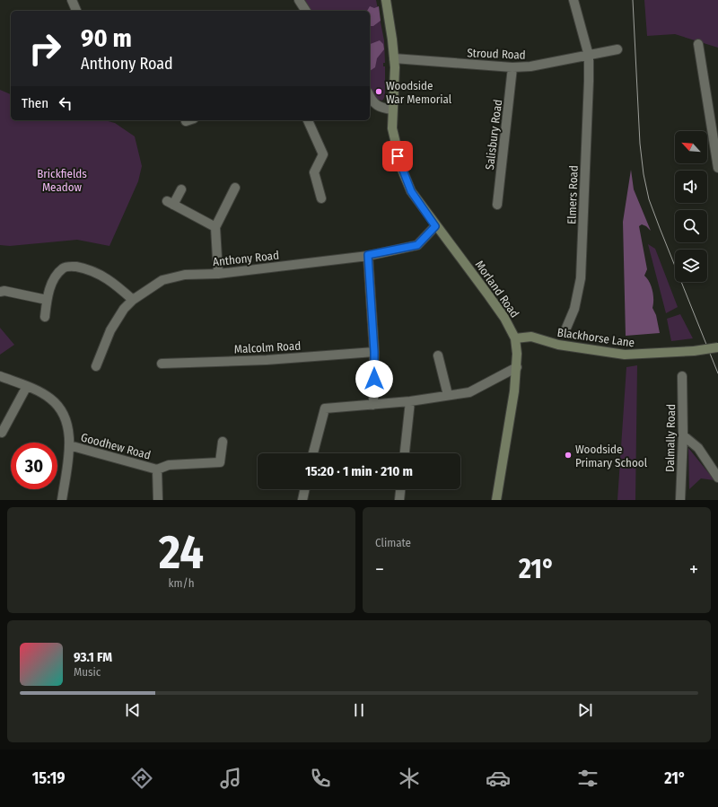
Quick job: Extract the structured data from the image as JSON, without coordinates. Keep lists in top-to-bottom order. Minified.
{"streets":{"main road":["Morland Road","Blackhorse Lane"],"street":["Stroud Road","Salisbury Road","Elmers Road","Anthony Road","Malcolm Road","Dalmally Road","Goodhew Road"]},"crossings":[["Stroud Road","Salisbury Road"],["Stroud Road","Elmers Road"],["Stroud Road","Morland Road"],["Anthony Road","Morland Road"],["Morland Road","Blackhorse Lane"]],"parks":["Brickfields Meadow"],"places":["Woodside War Memorial","Woodside Primary School"],"north":"top left","page":{"turn":["90 m","Anthony Road"],"then":"Then","limit":"30","trip":"15:20 · 1 min · 210 m","tile":[["24","km/h"],"Climate"],"heat":["−","21°","+"],"song":["93.1 FM","Music"],"tabs":["15:19","21°"]}}
